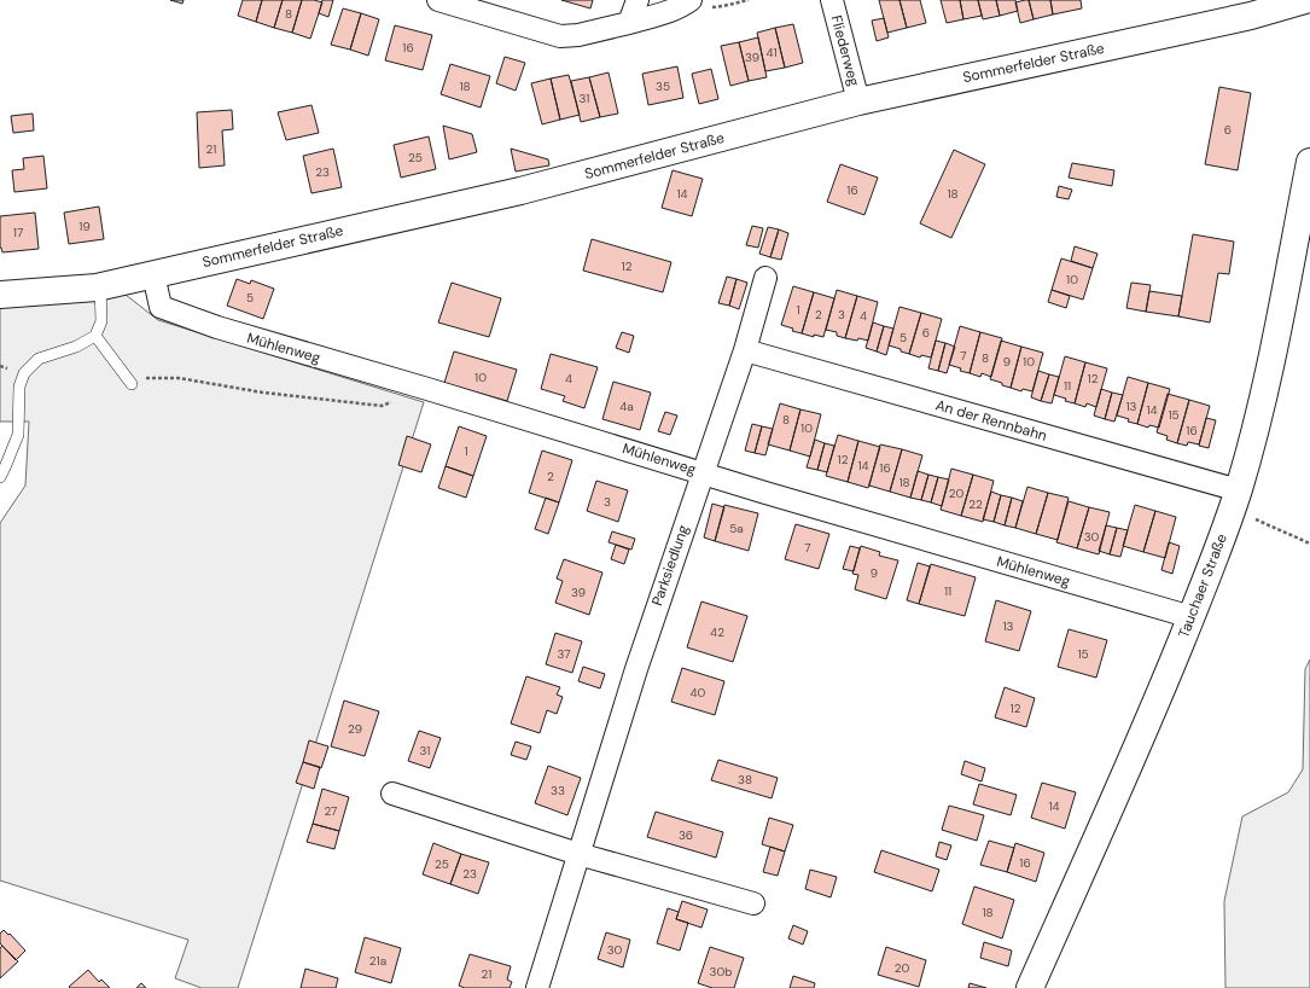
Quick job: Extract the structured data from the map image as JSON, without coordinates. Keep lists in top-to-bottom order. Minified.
{"streets":{"street":["Fliederweg","Sommerfelder Straße","Mühlenweg","An der Rennbahn","Parksiedlung","Tauchaer Straße"]},"crossings":[["Fliederweg","Sommerfelder Straße"],["Sommerfelder Straße","Mühlenweg"],["Mühlenweg","Parksiedlung"],["Mühlenweg","Tauchaer Straße"],["An der Rennbahn","Parksiedlung"],["An der Rennbahn","Tauchaer Straße"]],"house_numbers":["8","16","41","39","18","35","31","6","21","25","23","16","14","18","19","17","12","10","5","1","2","3","4","6","5","7","8","9","10","10","4","12","11","4a","13","14","15","8","10","16","1","12","14","16","2","18","20","3","22","5a","30","7","9","11","39","13","42","37","15","40","12","29","31","38","33","14","27","36","16","25","23","18","30","21a","20","30b","21"]}
